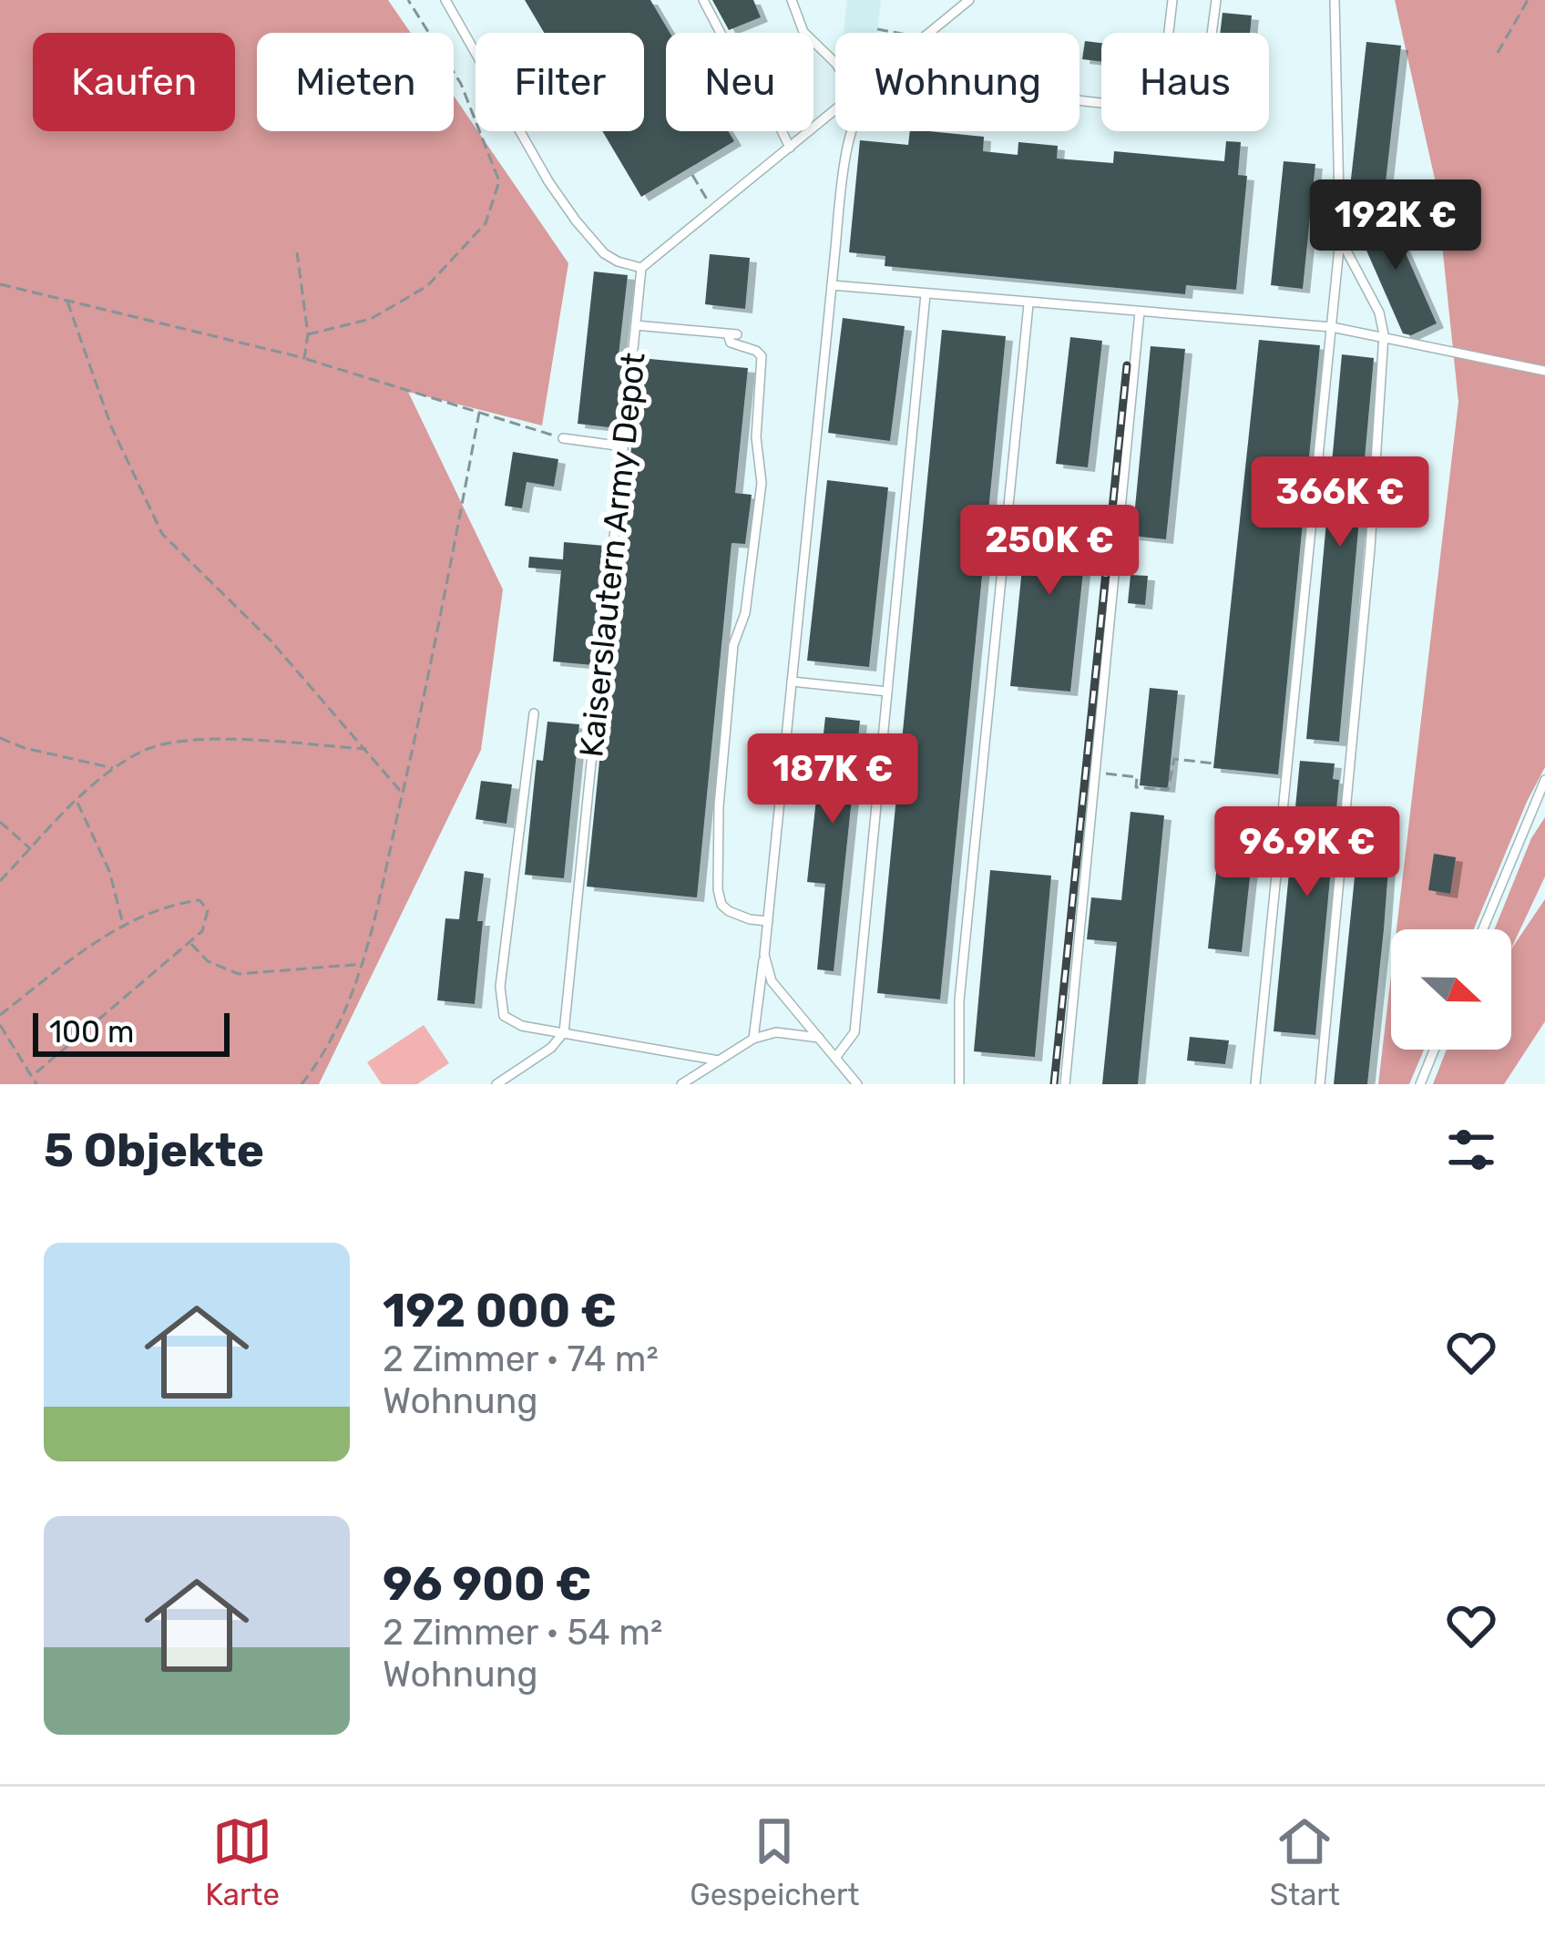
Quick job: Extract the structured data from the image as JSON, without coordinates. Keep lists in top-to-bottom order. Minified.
{"streets":{"lane":["Kaiserslautern Army Depot"]},"scale_bar":"100 m","north":"right","page":{"chip":["Kaufen","Mieten","Filter","Neu","Wohnung","Haus"],"price":["192K €","366K €","250K €","187K €","96.9K €"],"scale":"100 m","heading":"5 Objekte","list":[{"name":"192 000 €","note":"2 Zimmer · 74 m² · Wohnung"},{"name":"96 900 €","note":"2 Zimmer · 54 m² · Wohnung"}],"tabs":["Karte","Gespeichert","Start"]}}
